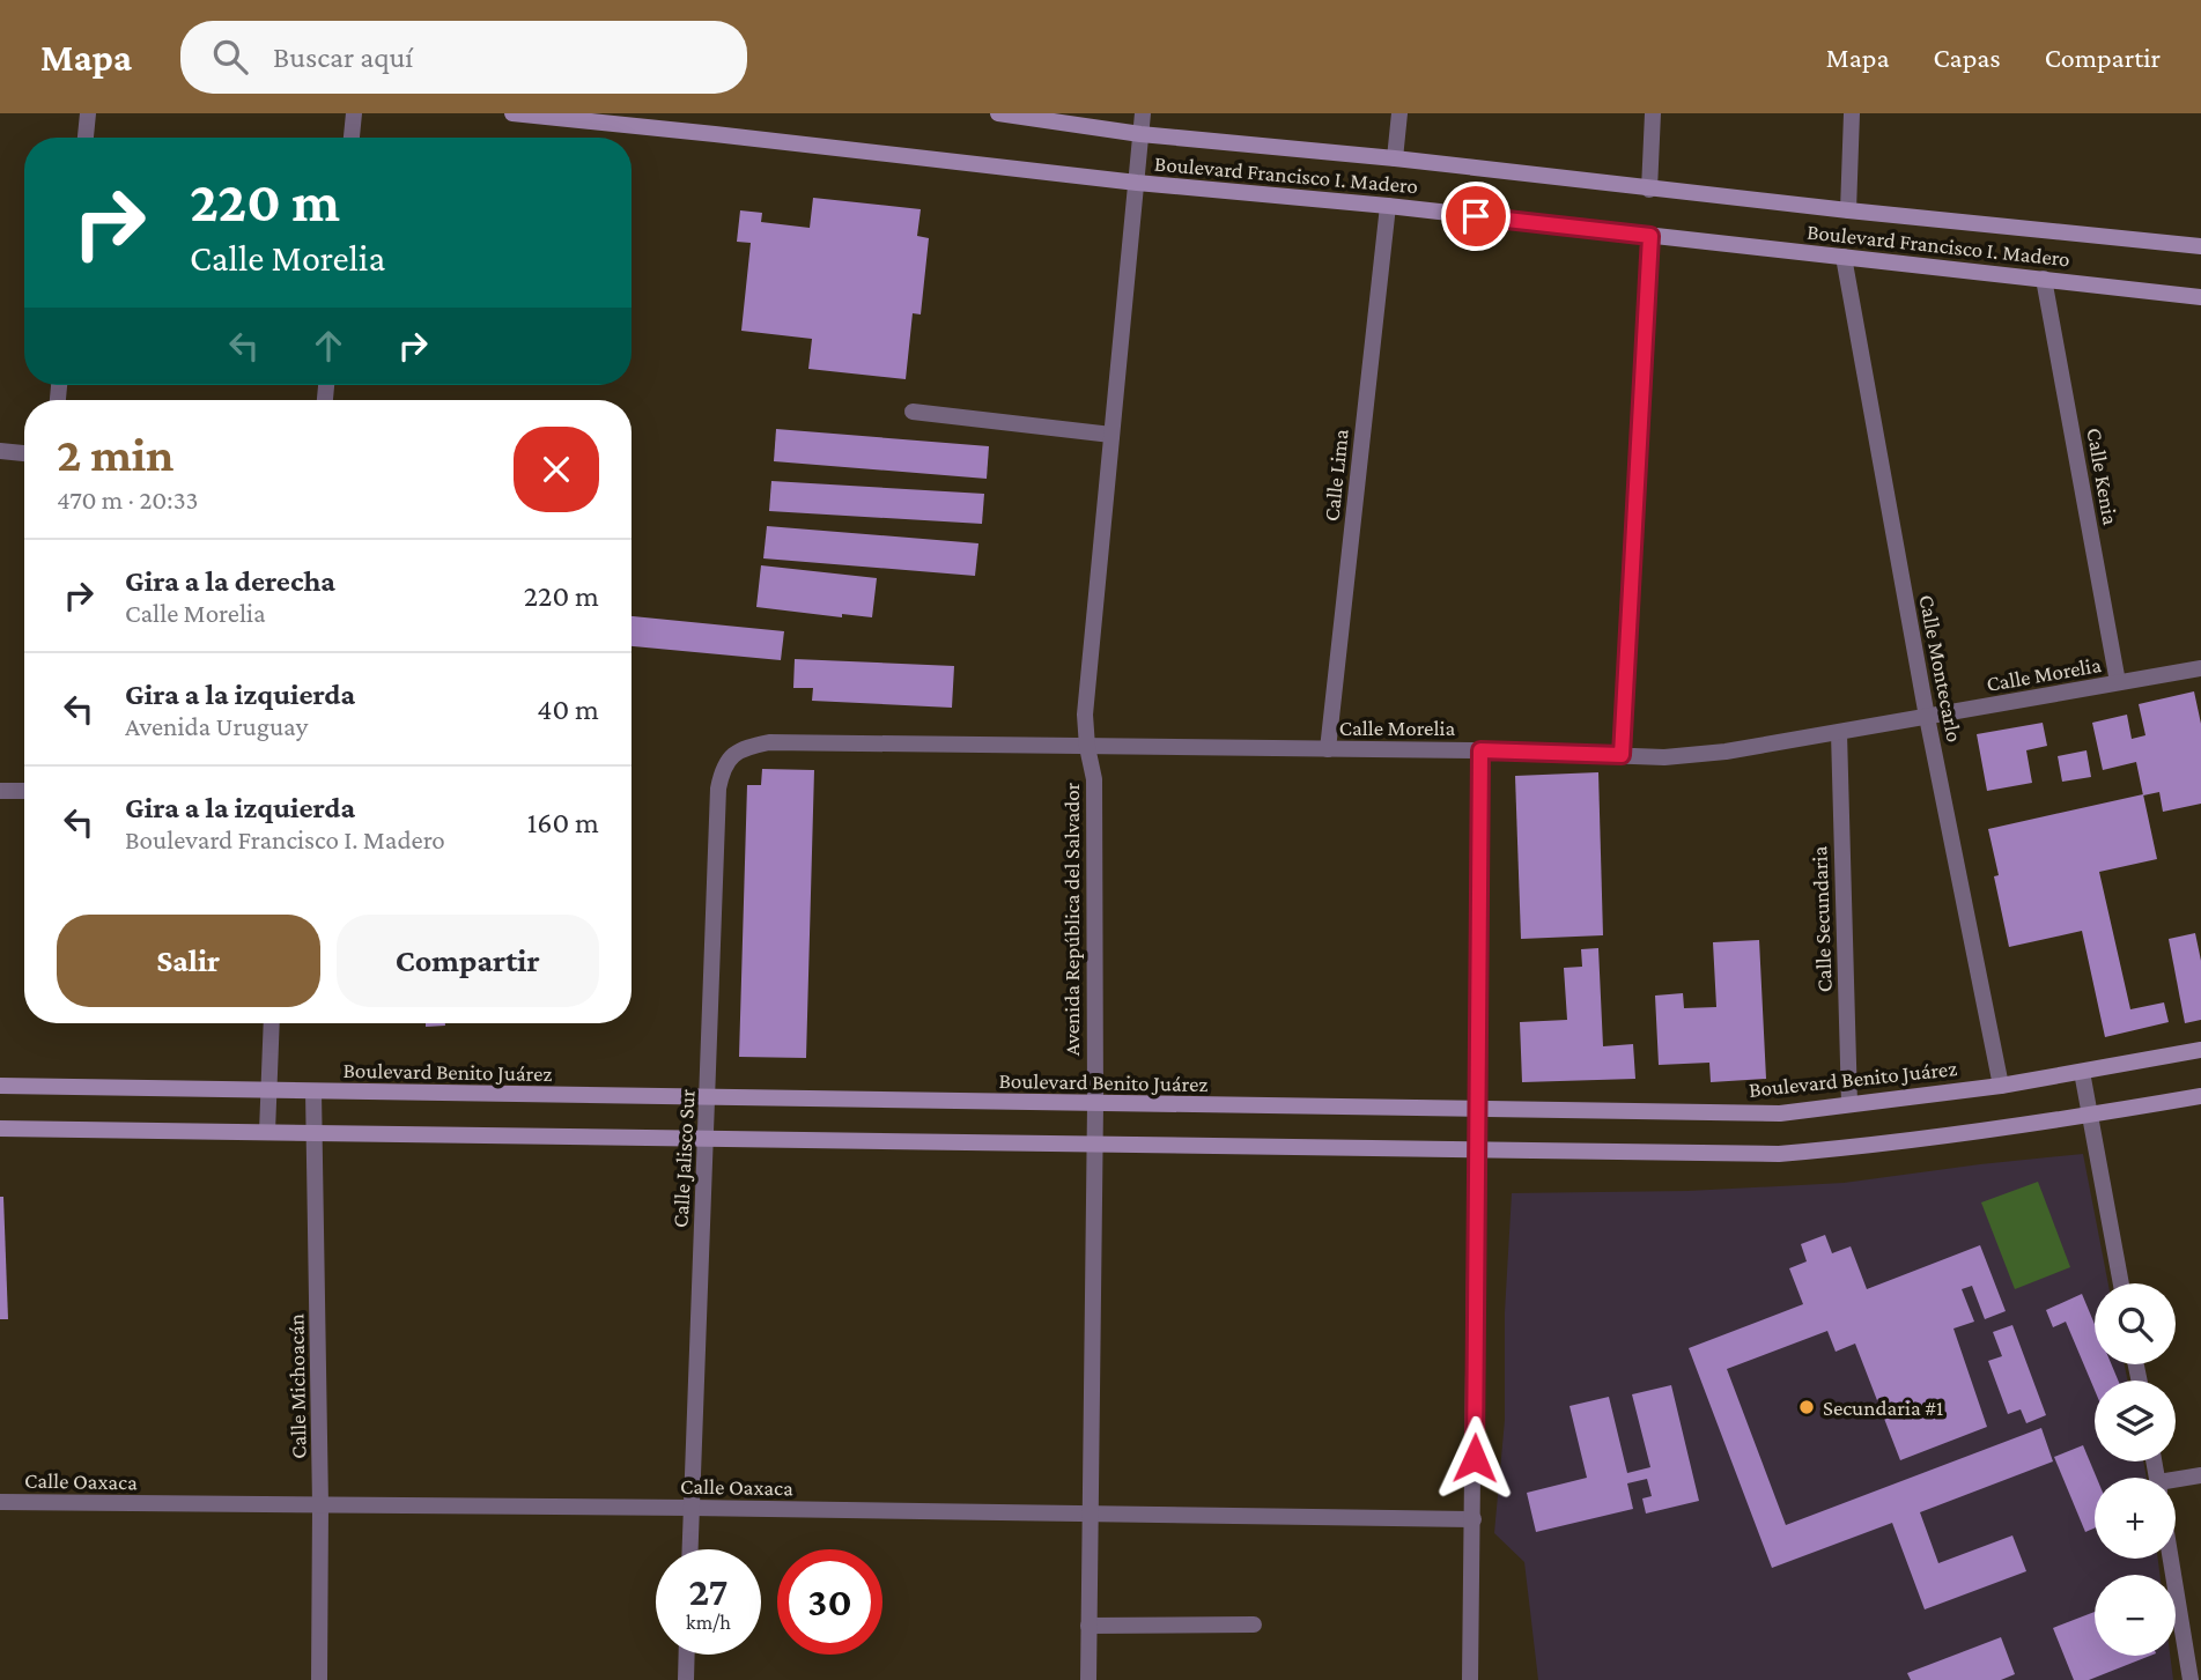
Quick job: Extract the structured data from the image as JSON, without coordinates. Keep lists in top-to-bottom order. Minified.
{"streets":{"main road":["Boulevard Francisco I. Madero","Boulevard Benito Juárez"],"street":["Calle Lima","Calle Kenia","Calle Montecarlo","Calle Morelia","Avenida República del Salvador","Calle Secundaria","Calle Jalisco Sur","Calle Michoacán","Calle Oaxaca"]},"crossings":[["Boulevard Francisco I. Madero","Calle Lima"],["Boulevard Francisco I. Madero","Calle Kenia"],["Boulevard Francisco I. Madero","Calle Montecarlo"],["Boulevard Francisco I. Madero","Avenida República del Salvador"],["Calle Lima","Calle Morelia"],["Calle Kenia","Calle Morelia"],["Calle Montecarlo","Calle Morelia"],["Calle Montecarlo","Boulevard Benito Juárez"],["Calle Morelia","Avenida República del Salvador"],["Calle Morelia","Calle Secundaria"],["Calle Morelia","Calle Jalisco Sur"],["Avenida República del Salvador","Boulevard Benito Juárez"],["Avenida República del Salvador","Calle Oaxaca"],["Calle Secundaria","Boulevard Benito Juárez"],["Boulevard Benito Juárez","Calle Jalisco Sur"],["Boulevard Benito Juárez","Calle Michoacán"],["Calle Jalisco Sur","Calle Oaxaca"],["Calle Michoacán","Calle Oaxaca"]],"places":["Secundaria #1"],"page":{"header":"Mapa","search":"Buscar aquí","nav":["Mapa","Capas","Compartir"],"turn":["220 m","Calle Morelia"],"heading":["2 min","470 m · 20:33"],"list":[{"name":"Gira a la derecha","note":"Calle Morelia","value":"220 m"},{"name":"Gira a la izquierda","note":"Avenida Uruguay","value":"40 m"},{"name":"Gira a la izquierda","note":"Boulevard Francisco I. Madero","value":"160 m"}],"buttons":["Salir","Compartir"],"map_buttons":["+","−"],"speed":"27 km/h","limit":"30"}}
